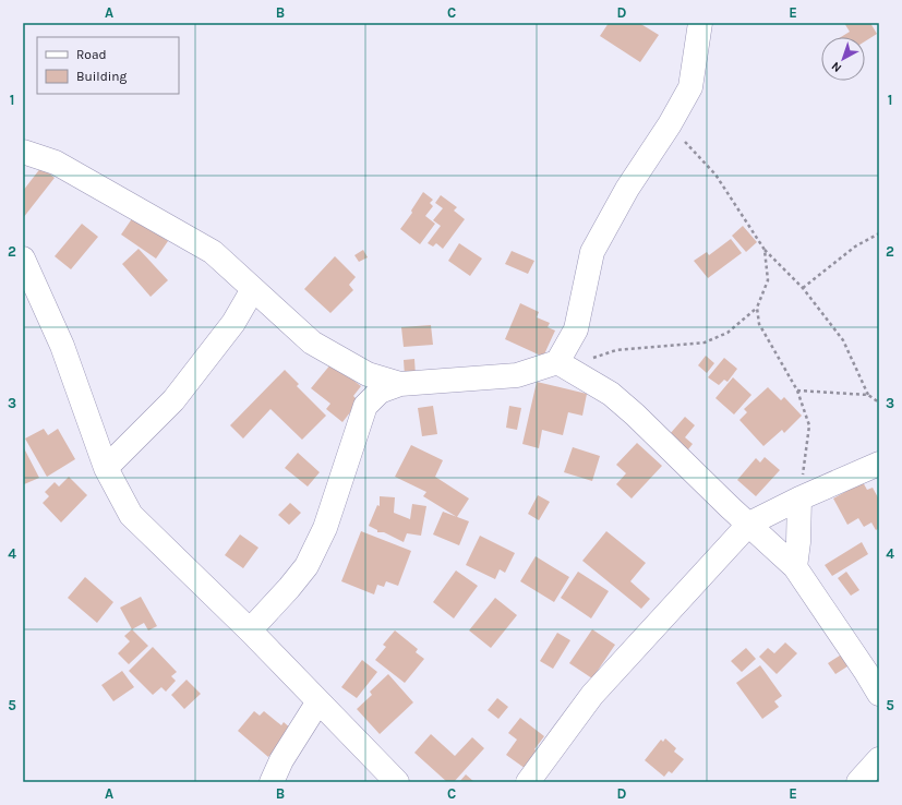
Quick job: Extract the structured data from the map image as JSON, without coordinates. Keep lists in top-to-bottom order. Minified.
{"legend":["Road","Building"],"north":"bottom left","grid":{"columns":["A","B","C","D","E"],"rows":["1","2","3","4","5"]}}
